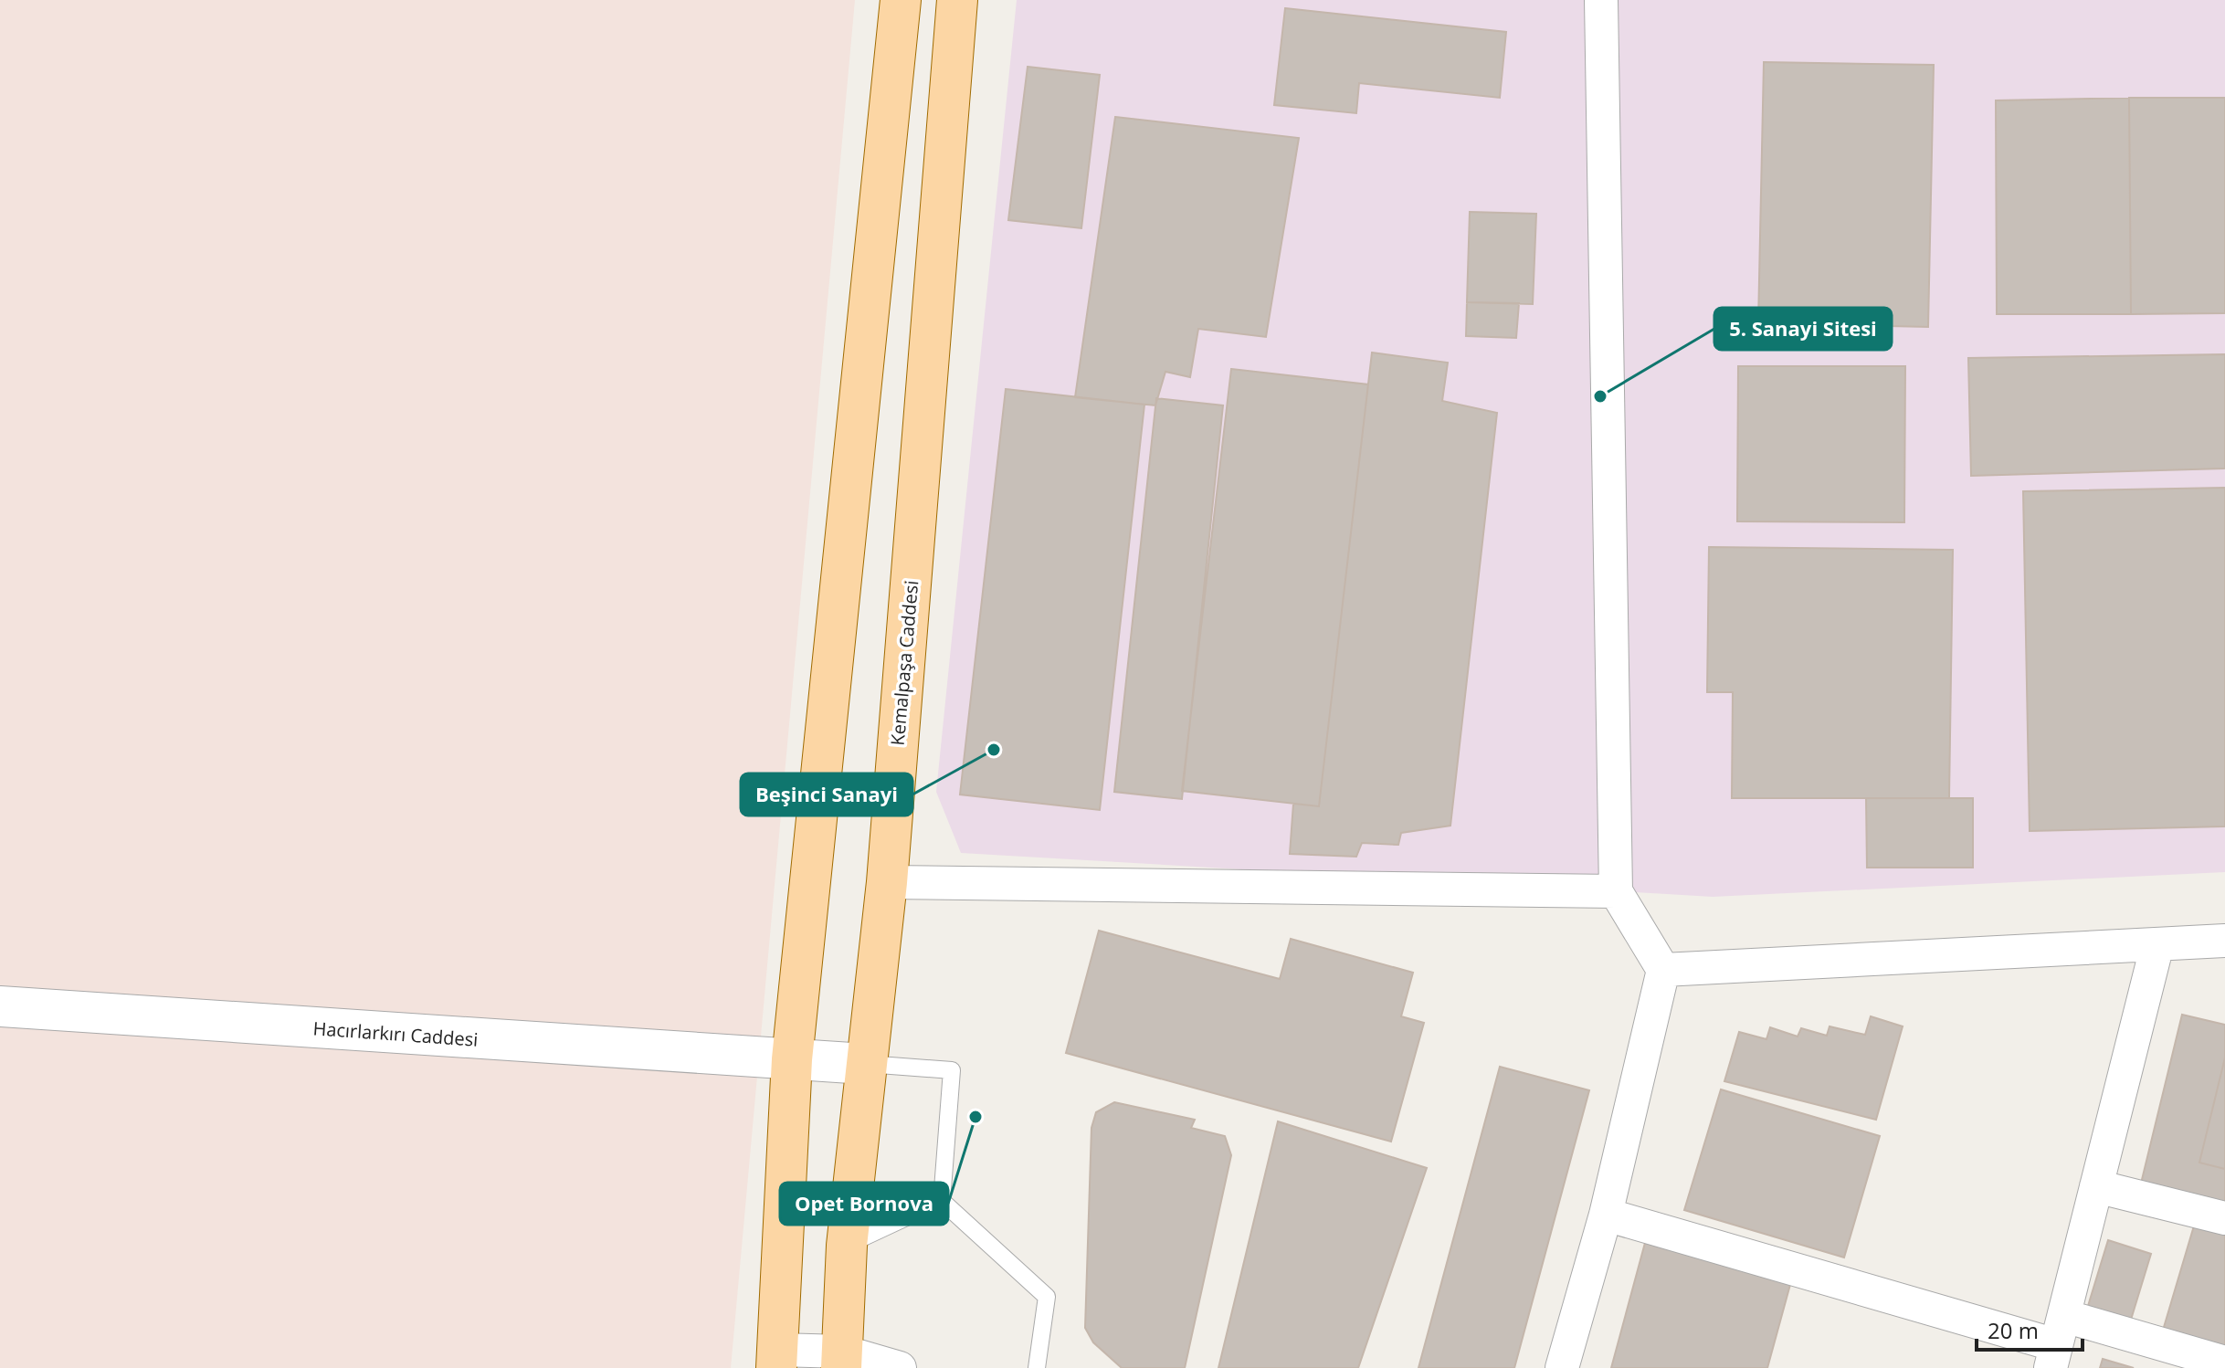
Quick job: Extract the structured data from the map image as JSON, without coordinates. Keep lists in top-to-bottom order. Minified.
{"streets":{"main road":["Kemalpaşa Caddesi"],"street":["Hacırlarkırı Caddesi"]},"crossings":[["Kemalpaşa Caddesi","Hacırlarkırı Caddesi"]],"places":["5. Sanayi Sitesi","Beşinci Sanayi","Opet Bornova"],"scale_bar":"20 m"}
